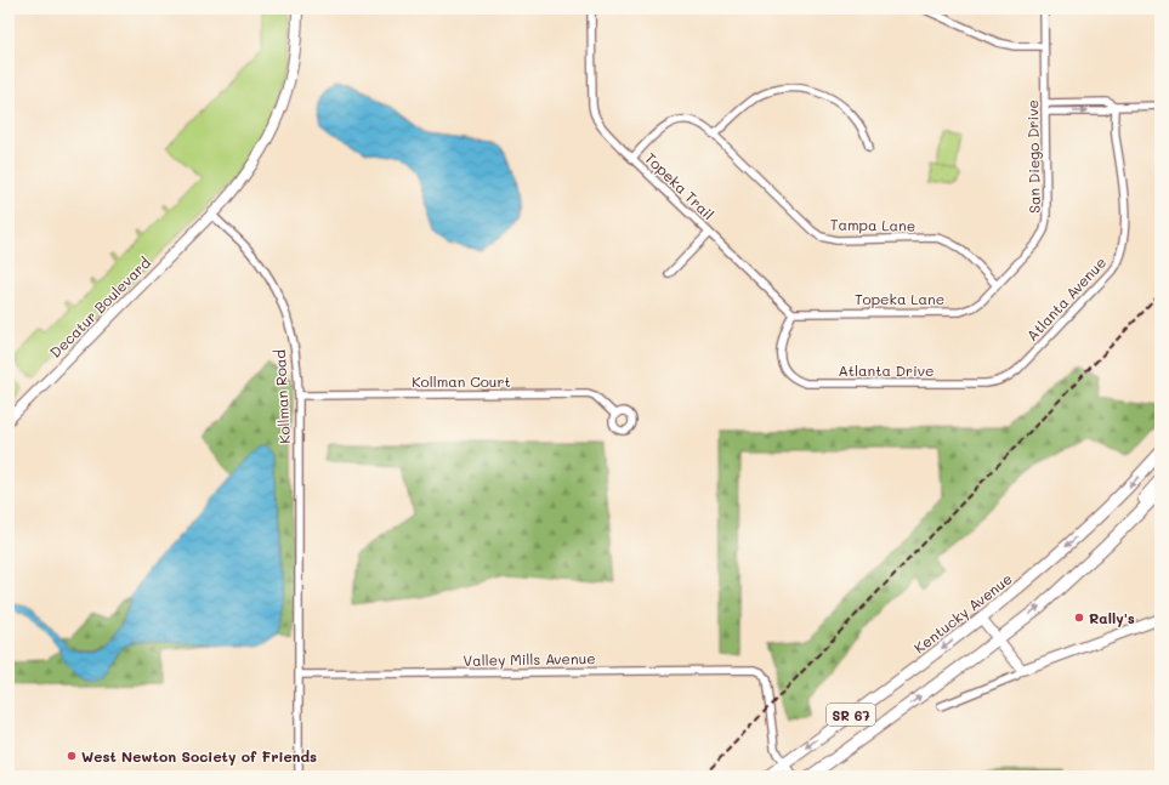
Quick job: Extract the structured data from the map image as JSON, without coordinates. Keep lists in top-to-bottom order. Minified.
{"streets":{"main road":["Kentucky Avenue","SR 67"],"street":["San Diego Drive","Topeka Trail","Tampa Lane","Topeka Lane","Atlanta Avenue","Decatur Boulevard","Atlanta Drive","Kollman Court","Kollman Road","Valley Mills Avenue"]},"crossings":[["San Diego Drive","Tampa Lane"],["San Diego Drive","Topeka Lane"],["Topeka Trail","Tampa Lane"],["Topeka Trail","Topeka Lane"],["Topeka Trail","Atlanta Drive"],["Tampa Lane","Topeka Lane"],["Topeka Lane","Atlanta Drive"],["Atlanta Avenue","Atlanta Drive"],["Decatur Boulevard","Kollman Road"],["Kollman Court","Kollman Road"],["Kollman Road","Valley Mills Avenue"],["Kentucky Avenue","Valley Mills Avenue"]],"places":["Rally's","West Newton Society of Friends"]}
